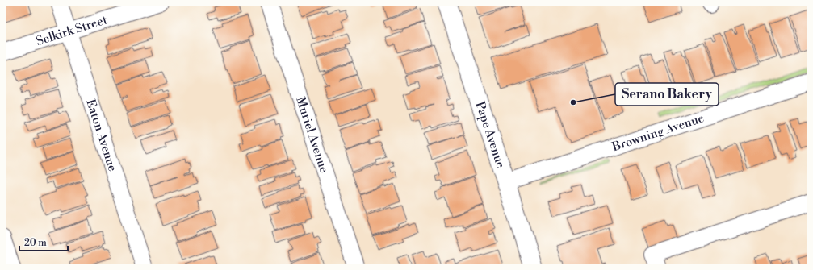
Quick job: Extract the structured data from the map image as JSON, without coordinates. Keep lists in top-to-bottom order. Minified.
{"streets":{"main road":["Pape Avenue"],"street":["Selkirk Street","Browning Avenue","Eaton Avenue","Muriel Avenue"]},"crossings":[["Selkirk Street","Eaton Avenue"],["Browning Avenue","Pape Avenue"]],"places":["Serano Bakery"],"scale_bar":"20 m"}
